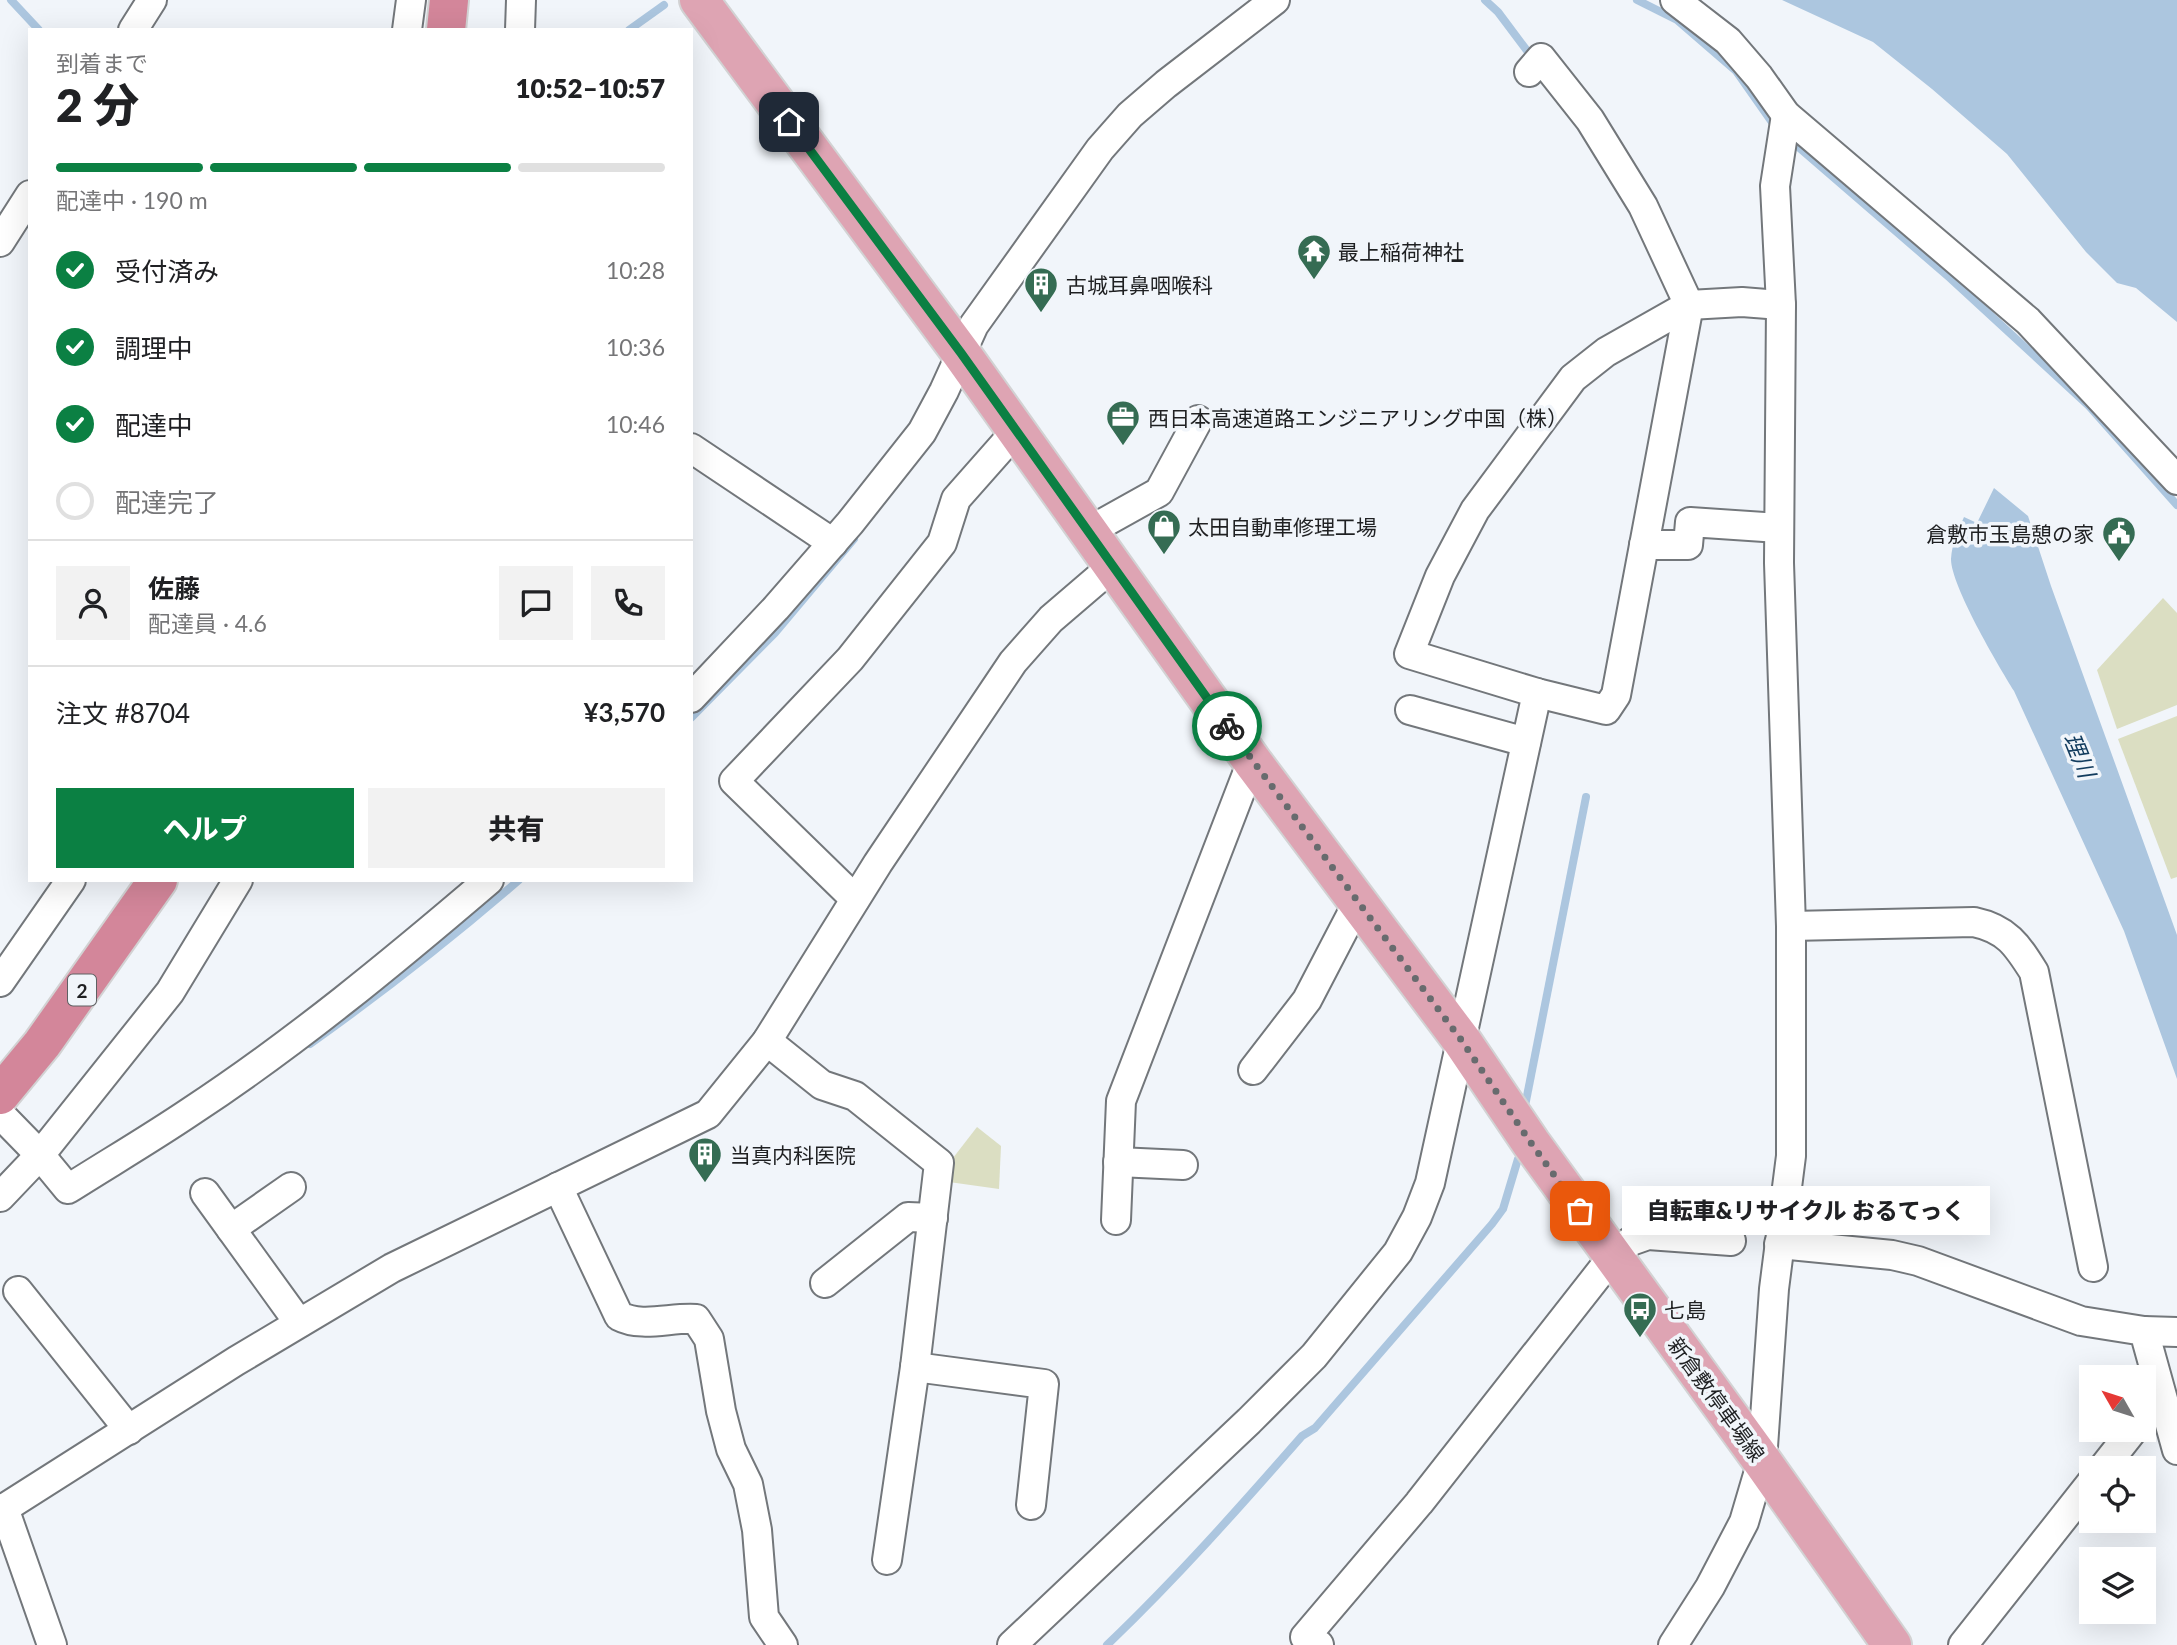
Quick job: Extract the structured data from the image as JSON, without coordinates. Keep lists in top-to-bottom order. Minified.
{"streets":{"highway":["2"],"main road":["新倉敷停車場線"]},"water":["理川"],"places":{"temple":["最上稲荷神社"],"building":["古城耳鼻咽喉科","当真内科医院"],"office":["西日本高速道路エンジニアリング中国（株）"],"shop":["太田自動車修理工場"],"public building":["倉敷市玉島憩の家"],"other":["自転車&リサイクル おるてっく"],"bus stop":["七島"]},"north":"top left","page":{"heading":["2 分","到着まで","10:52–10:57"],"panel":["佐藤","配達員 · 4.6","注文 #8704","¥3,570"],"bar":"配達中 · 190 m","list":[["受付済み","10:28"],["調理中","10:36"],["配達中","10:46"],"配達完了"],"buttons":["ヘルプ","共有"],"bubble":"自転車&リサイクル おるてっく"}}
